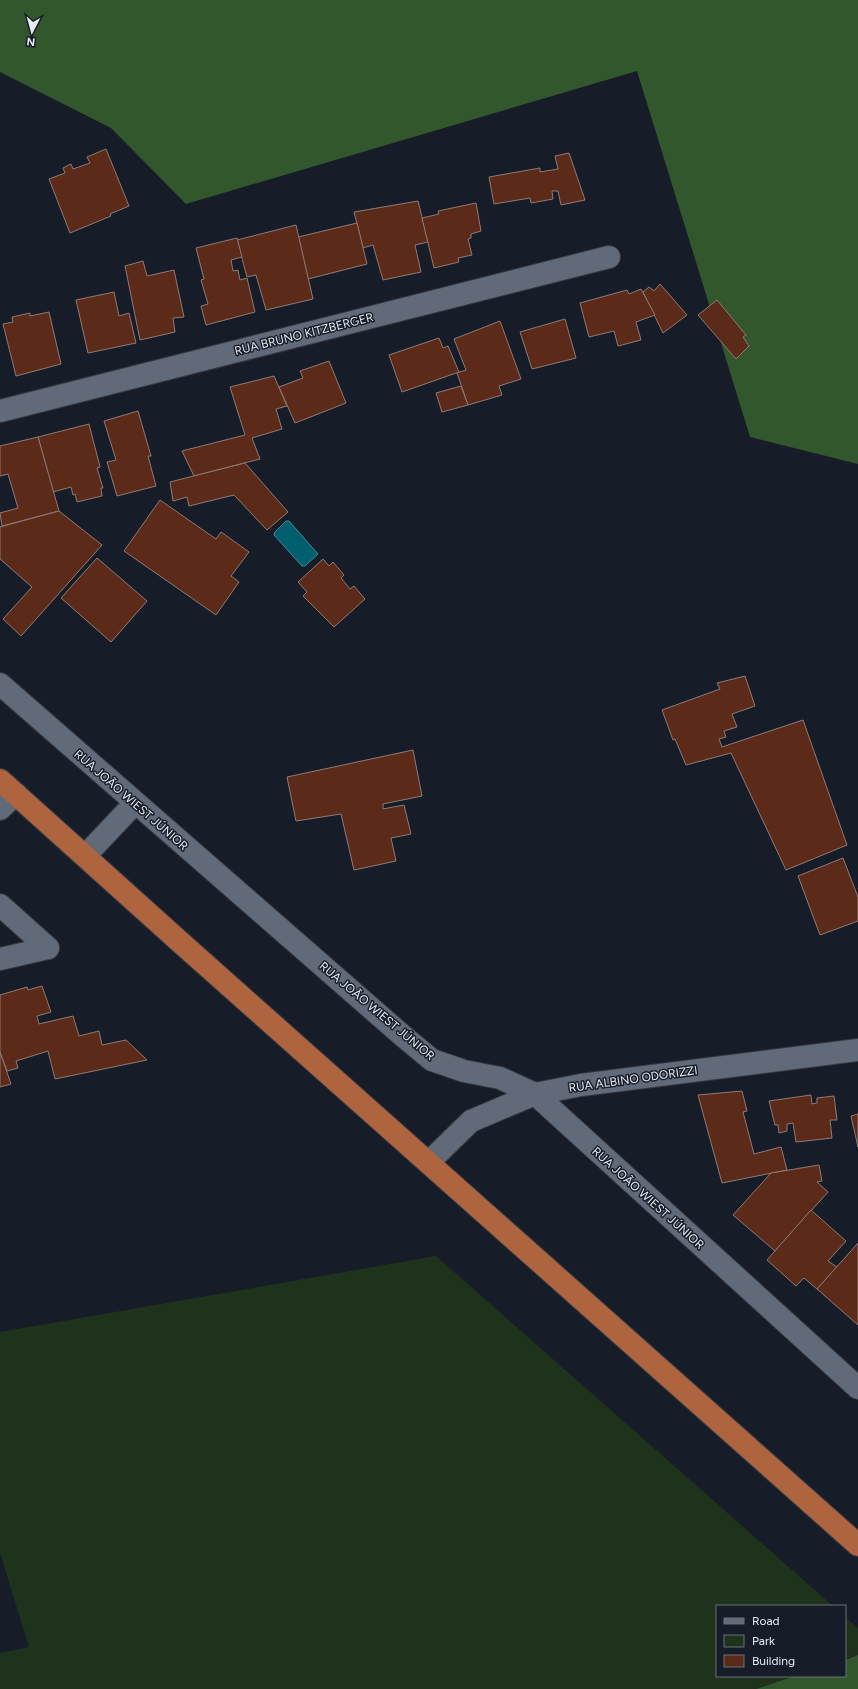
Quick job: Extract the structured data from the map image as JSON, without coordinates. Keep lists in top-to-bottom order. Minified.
{"streets":{"street":["RUA BRUNO KITZBERGER","RUA JOÃO WIEST JÚNIOR","RUA ALBINO ODORIZZI"]},"crossings":[["RUA JOÃO WIEST JÚNIOR","RUA ALBINO ODORIZZI"]],"legend":["Road","Park","Building"],"north":"bottom"}
